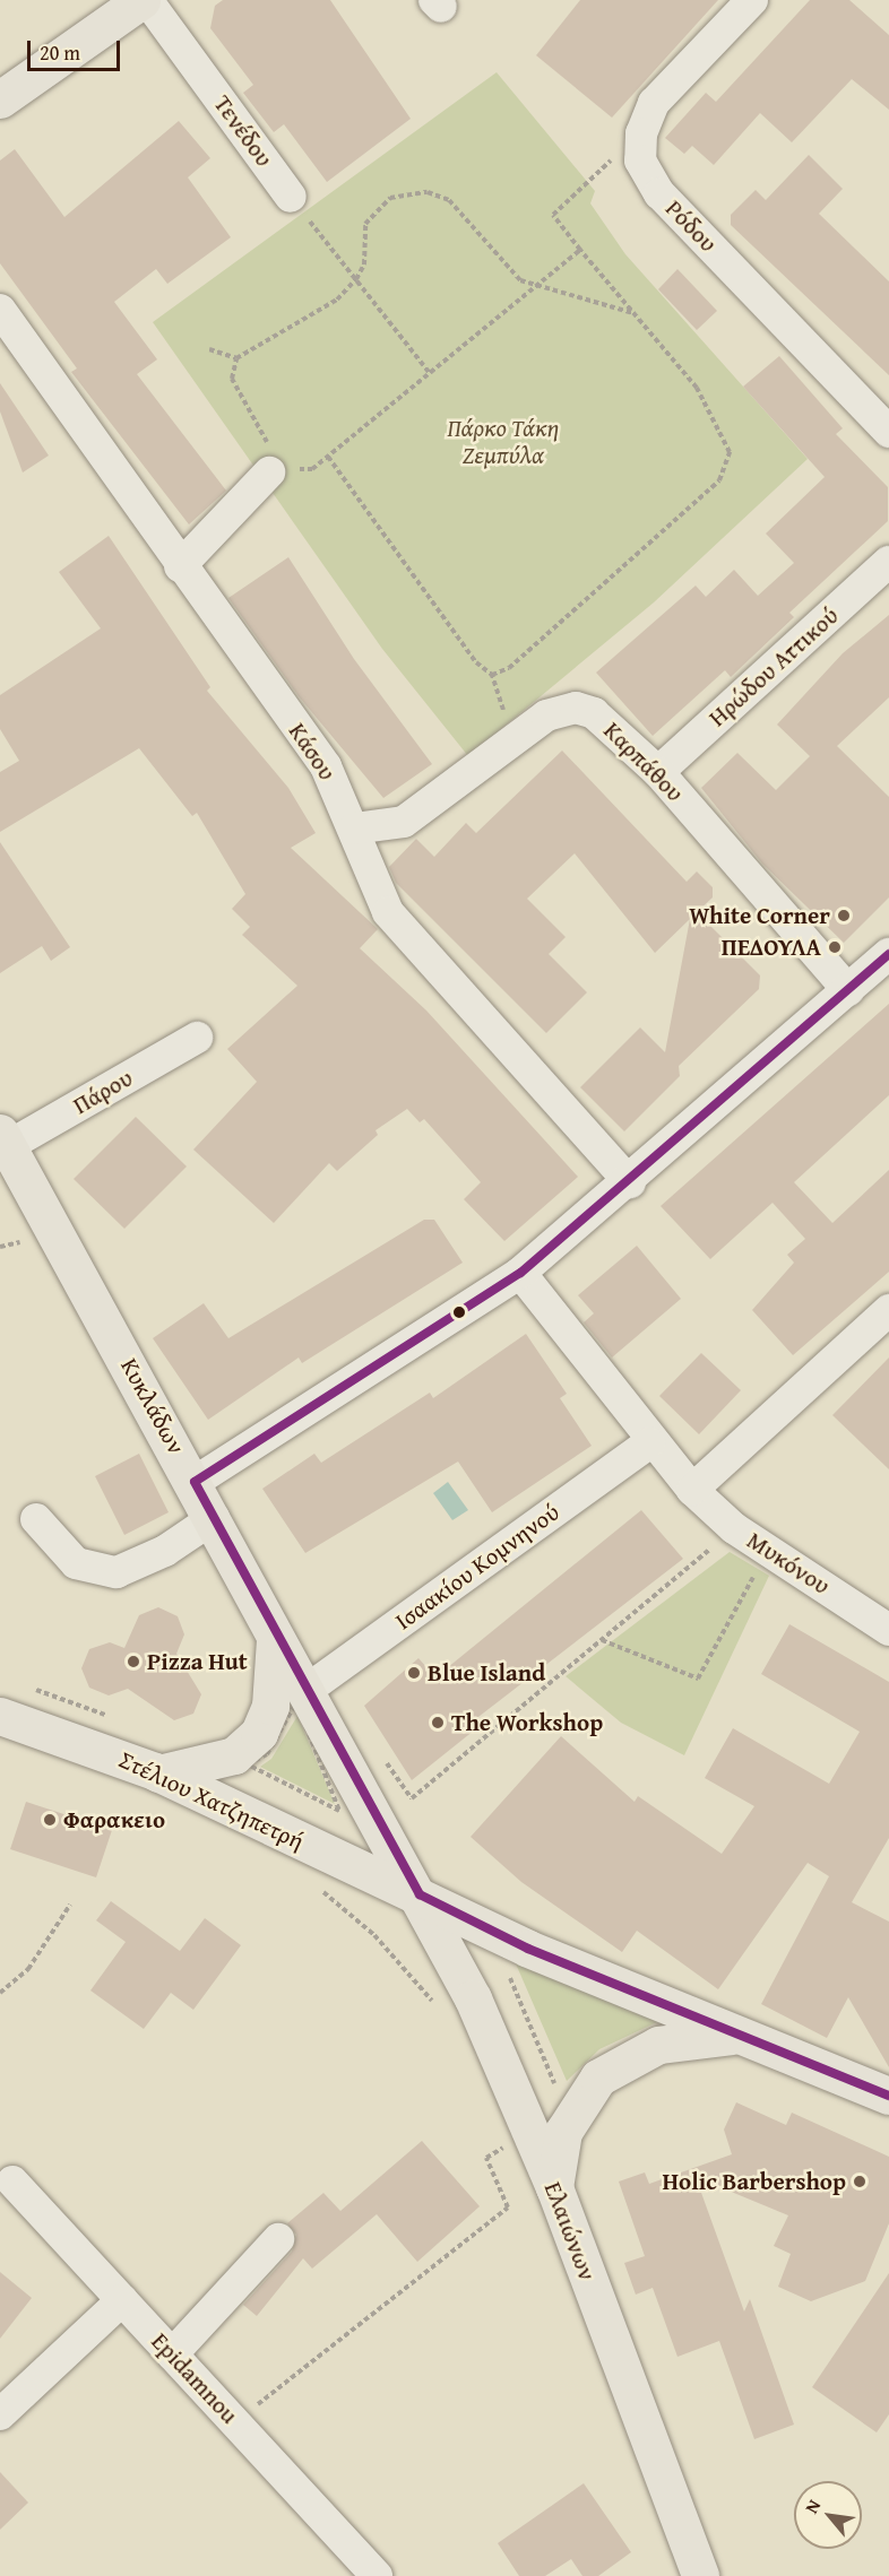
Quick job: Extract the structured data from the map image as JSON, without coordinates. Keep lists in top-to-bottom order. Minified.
{"streets":{"main road":["Κυκλάδων","Στέλιου Χατζηπετρή","Ελαιώνων"],"street":["Τενέδου","Ρόδου","Ηρώδου Αττικού","Κάσου","Καρπάθου","Πάρου","Μυκόνου","Ισαακίου Κομνηνού","Epidamnou"]},"crossings":[["Ηρώδου Αττικού","Καρπάθου"],["Κάσου","Καρπάθου"],["Πάρου","Κυκλάδων"],["Κυκλάδων","Ισαακίου Κομνηνού"],["Κυκλάδων","Στέλιου Χατζηπετρή"],["Κυκλάδων","Ελαιώνων"],["Στέλιου Χατζηπετρή","Ελαιώνων"]],"parks":["Πάρκο Τάκη Ζεμπύλα"],"places":["White Corner","ΠΕΔΟΥΛΑ","Pizza Hut","Blue Island","The Workshop","Φαρακειο","Holic Barbershop"],"scale_bar":"20 m","north":"top left"}
